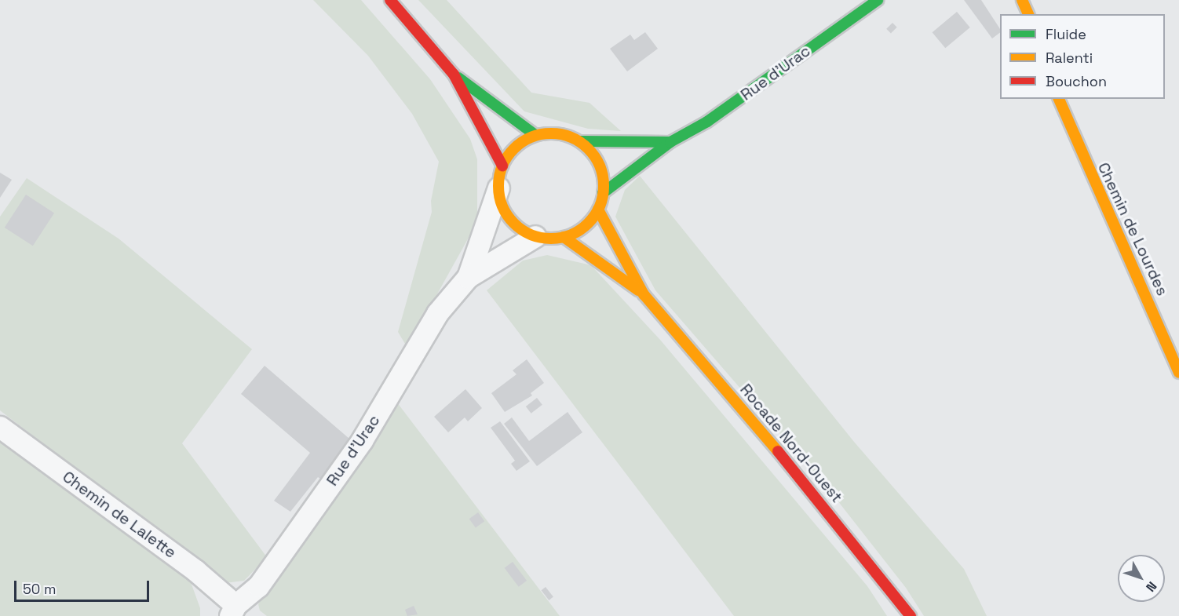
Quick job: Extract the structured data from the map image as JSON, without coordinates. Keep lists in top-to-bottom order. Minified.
{"streets":{"main road":["Rue d'Urac","Chemin de Lourdes","Rocade Nord-Ouest"],"street":["Chemin de Lalette"]},"crossings":[["Rue d'Urac","Rocade Nord-Ouest"],["Rue d'Urac","Chemin de Lalette"]],"legend":["Fluide","Ralenti","Bouchon"],"scale_bar":"50 m","north":"bottom right"}
